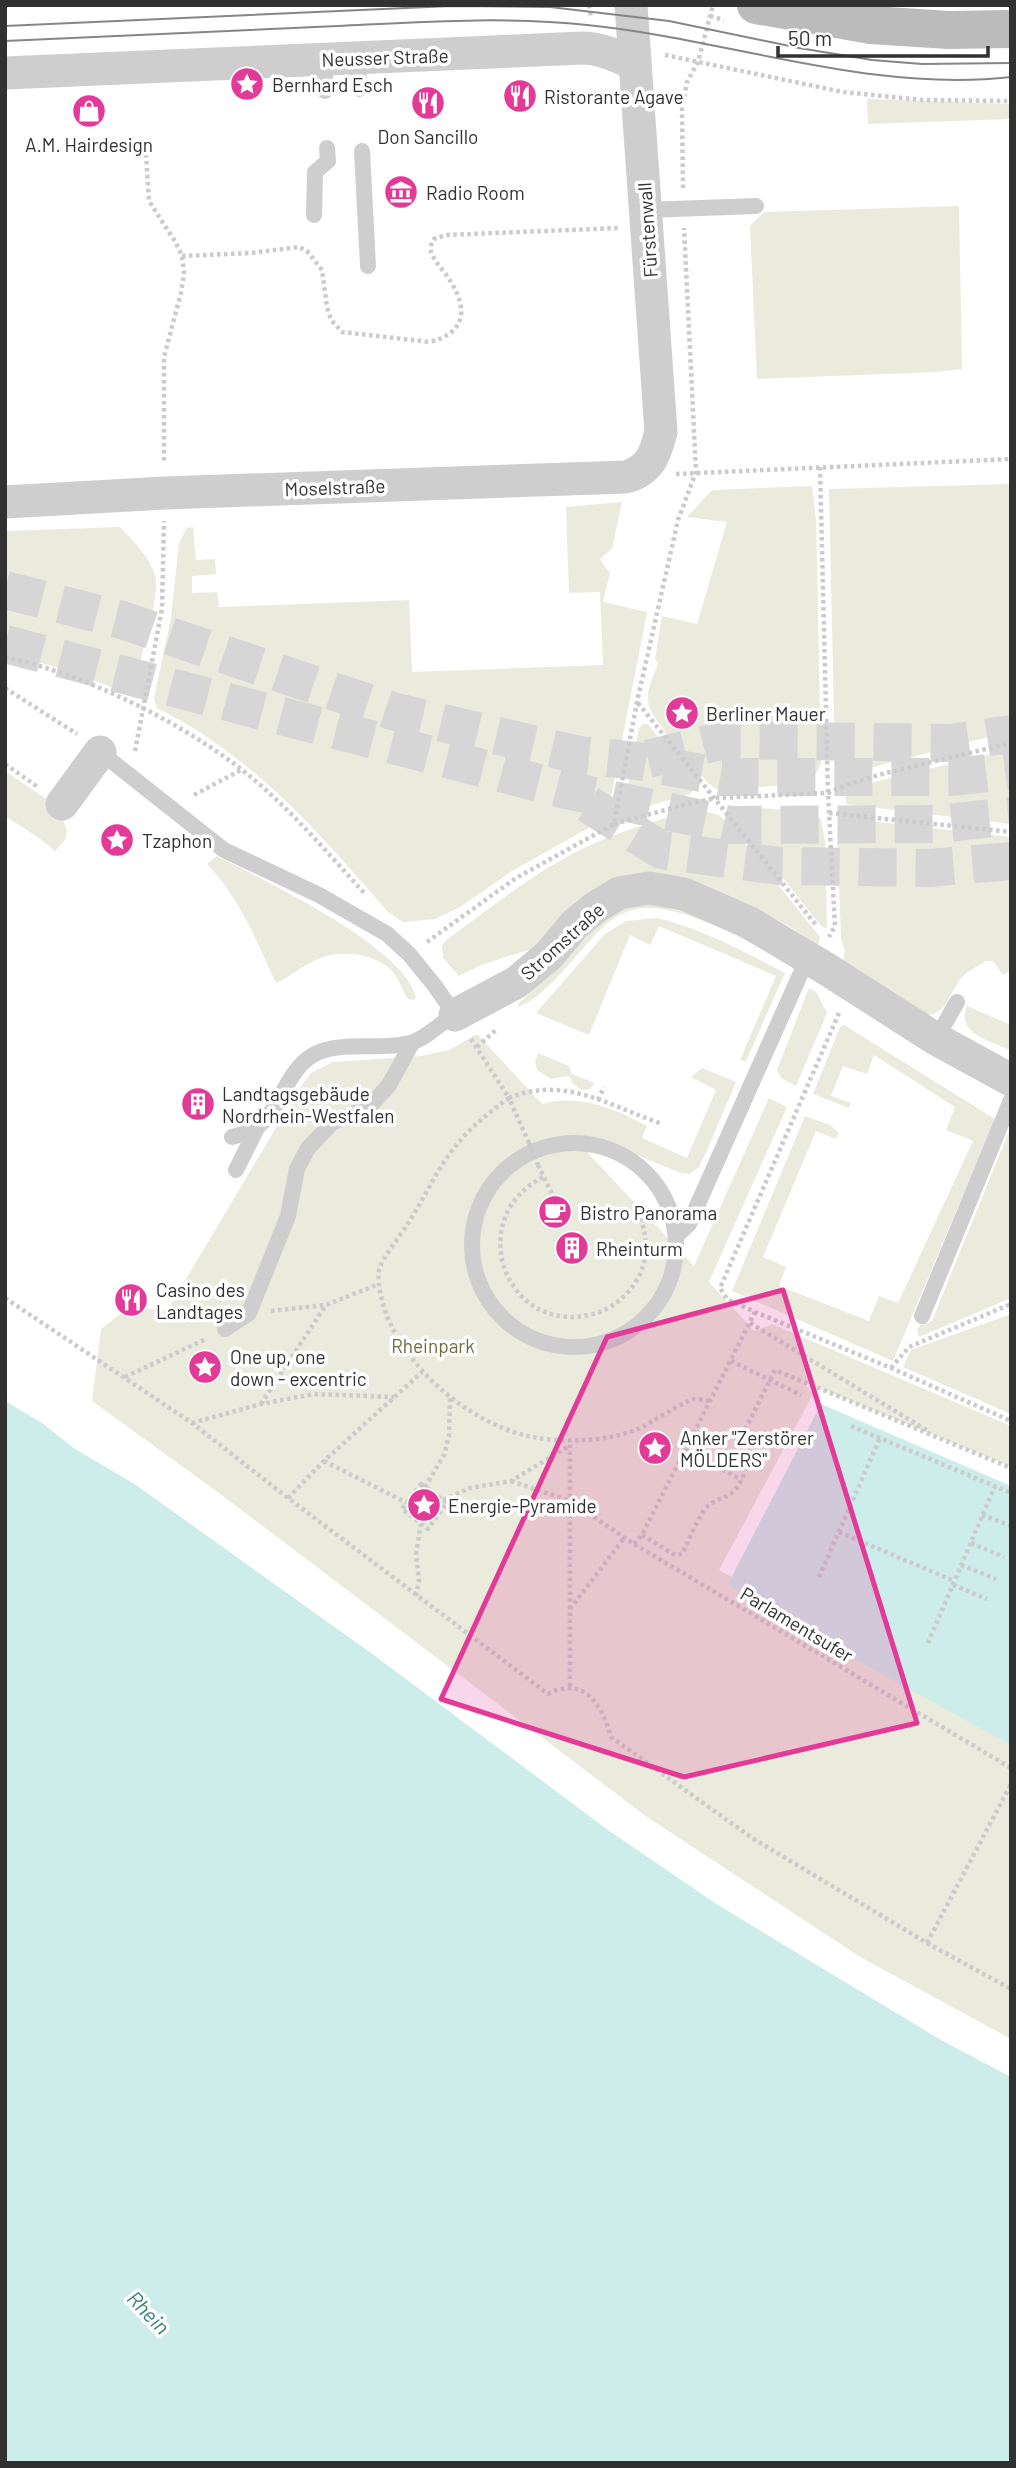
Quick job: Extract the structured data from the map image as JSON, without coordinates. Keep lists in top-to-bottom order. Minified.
{"streets":{"street":["Neusser Straße","Fürstenwall","Moselstraße","Stromstraße"],"path":["Parlamentsufer"]},"crossings":[["Neusser Straße","Fürstenwall"],["Fürstenwall","Moselstraße"]],"water":["Rhein"],"parks":["Rheinpark"],"places":{"place":["Bernhard Esch","Berliner Mauer","Tzaphon","One up, one down - excentric","Anker \"Zerstörer MÖLDERS\"","Energie-Pyramide"],"restaurant":["Ristorante Agave","Don Sancillo","Casino des Landtages"],"shop":["A.M. Hairdesign"],"museum":["Radio Room"],"building":["Landtagsgebäude Nordrhein-Westfalen","Rheinturm"],"cafe":["Bistro Panorama"]},"scale_bar":"50 m"}
